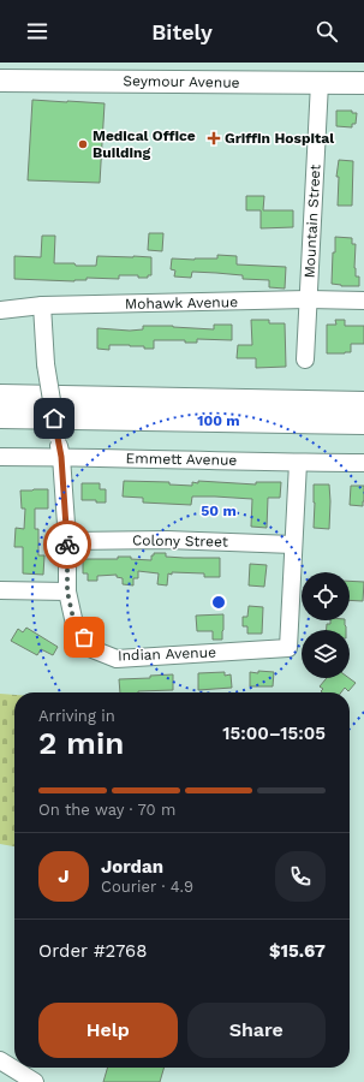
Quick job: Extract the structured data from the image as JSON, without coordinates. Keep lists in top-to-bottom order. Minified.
{"streets":{"main road":["Seymour Avenue"],"street":["Mountain Street","Mohawk Avenue","Emmett Avenue","Colony Street","Indian Avenue"]},"crossings":[["Seymour Avenue","Mountain Street"],["Mountain Street","Mohawk Avenue"],["Mohawk Avenue","Indian Avenue"],["Emmett Avenue","Indian Avenue"],["Colony Street","Indian Avenue"]],"places":{"health":["Griffin Hospital"],"other":["Medical Office Building"]},"page":{"header":"Bitely","heading":["2 min","Arriving in","15:00–15:05"],"panel":["Jordan","Courier · 4.9","Order #2768","$15.67"],"bar":"On the way · 70 m","round":"J","buttons":["Help","Share"]},"rings":["100 m","50 m"]}
